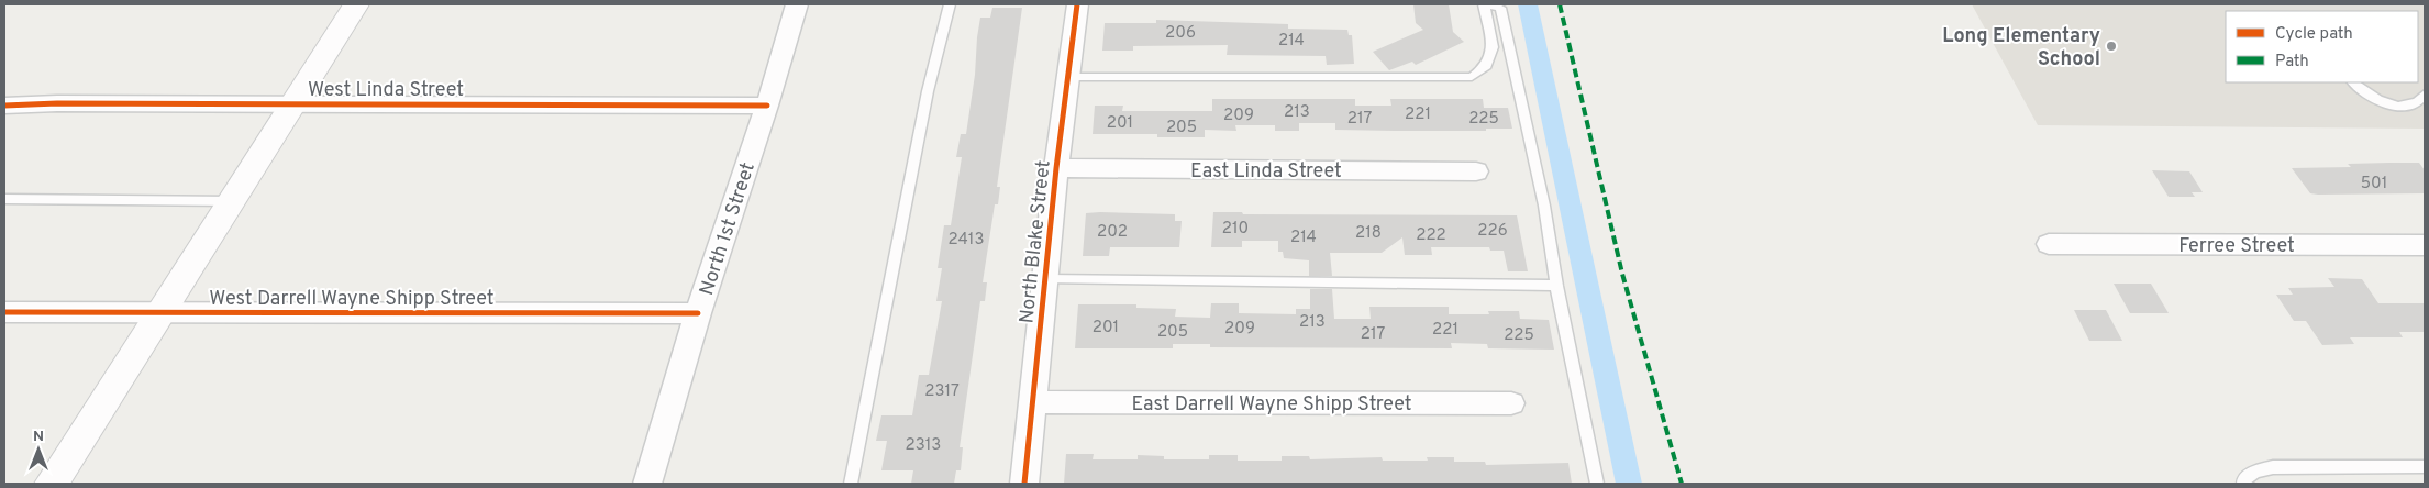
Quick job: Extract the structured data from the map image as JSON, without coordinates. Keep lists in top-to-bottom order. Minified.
{"streets":{"street":["West Linda Street","East Linda Street","North 1st Street","North Blake Street","Ferree Street","West Darrell Wayne Shipp Street","East Darrell Wayne Shipp Street"]},"crossings":[["West Linda Street","North 1st Street"],["East Linda Street","North Blake Street"],["North 1st Street","West Darrell Wayne Shipp Street"],["North Blake Street","East Darrell Wayne Shipp Street"]],"places":["Long Elementary School"],"house_numbers":["206","214","213","221","209","217","225","201","205","501","210","226","202","218","222","214","2413","213","201","209","221","205","217","225","2317","2313"],"legend":["Cycle path","Path"],"north":"top"}
